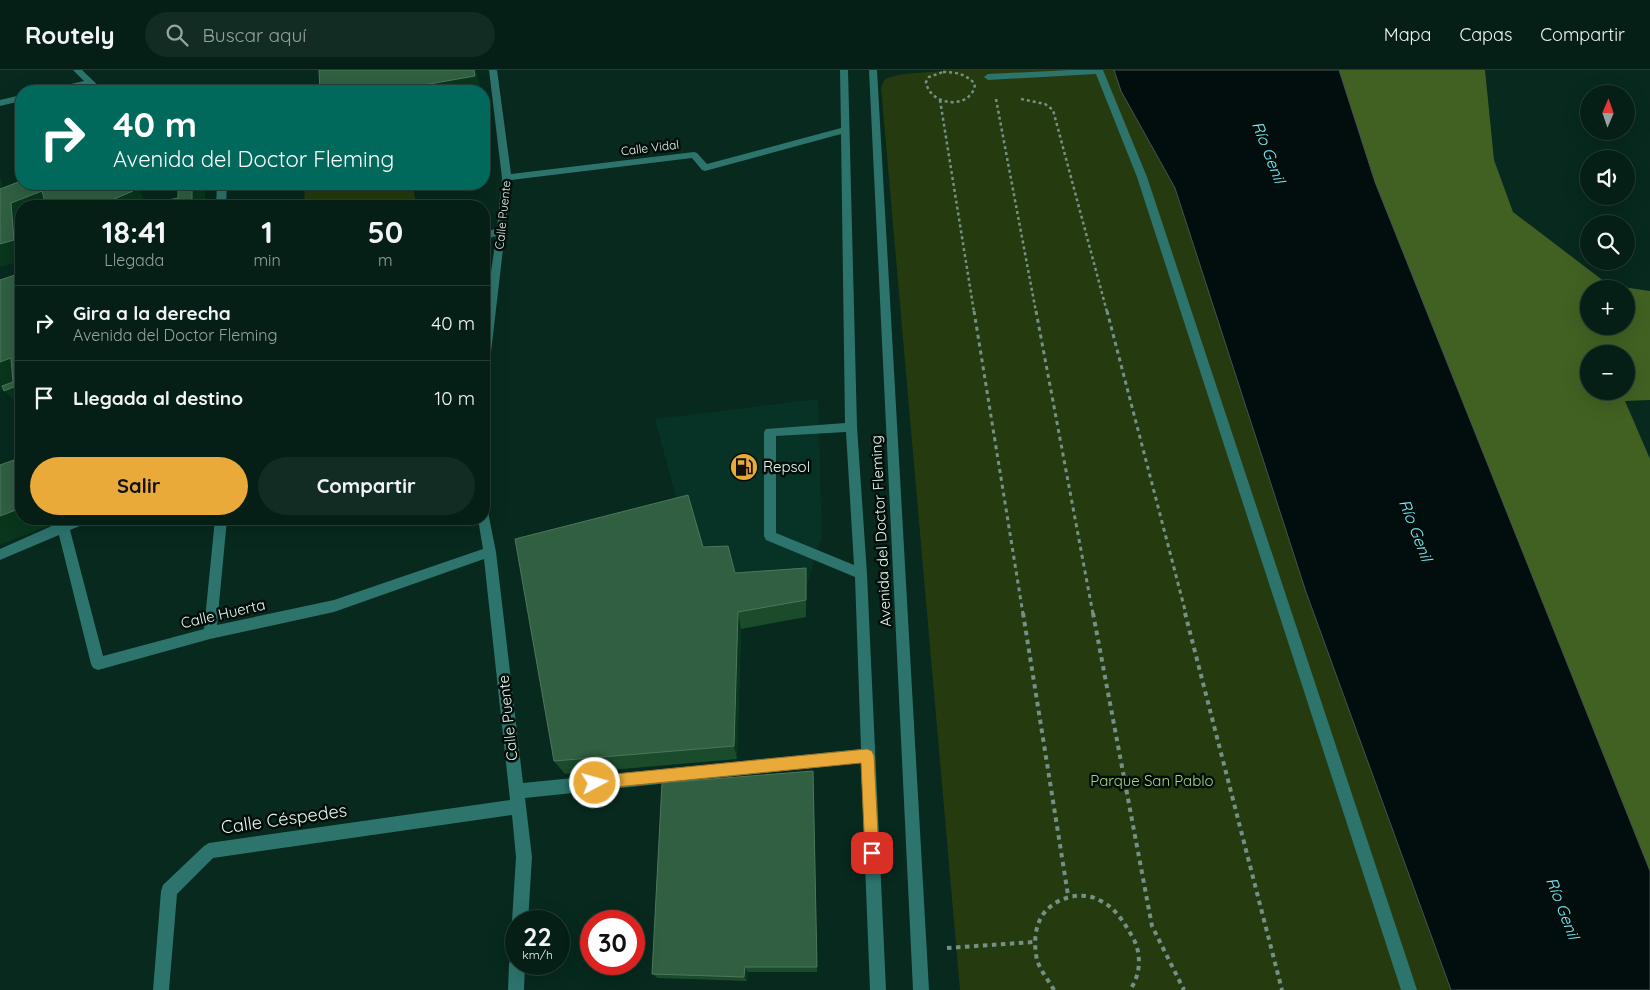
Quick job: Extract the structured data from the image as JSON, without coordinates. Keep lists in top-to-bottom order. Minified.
{"streets":{"street":["Calle Vidal","Calle Puente","Avenida del Doctor Fleming","Calle Huerta","Calle Céspedes"]},"crossings":[["Calle Vidal","Calle Puente"],["Calle Vidal","Avenida del Doctor Fleming"],["Calle Puente","Calle Huerta"],["Calle Puente","Calle Céspedes"],["Avenida del Doctor Fleming","Calle Céspedes"]],"water":["Río Genil"],"parks":["Parque San Pablo"],"places":{"fuel station":["Repsol"]},"north":"top","page":{"header":"Routely","search":"Buscar aquí","nav":["Mapa","Capas","Compartir"],"map_buttons":["+","−"],"turn":["40 m","Avenida del Doctor Fleming"],"eta":["18:41","Llegada","1","min","50","m"],"list":[{"name":"Gira a la derecha","note":"Avenida del Doctor Fleming","value":"40 m"},{"name":"Llegada al destino","value":"10 m"}],"buttons":["Salir","Compartir"],"speed":"22 km/h","limit":"30"}}
